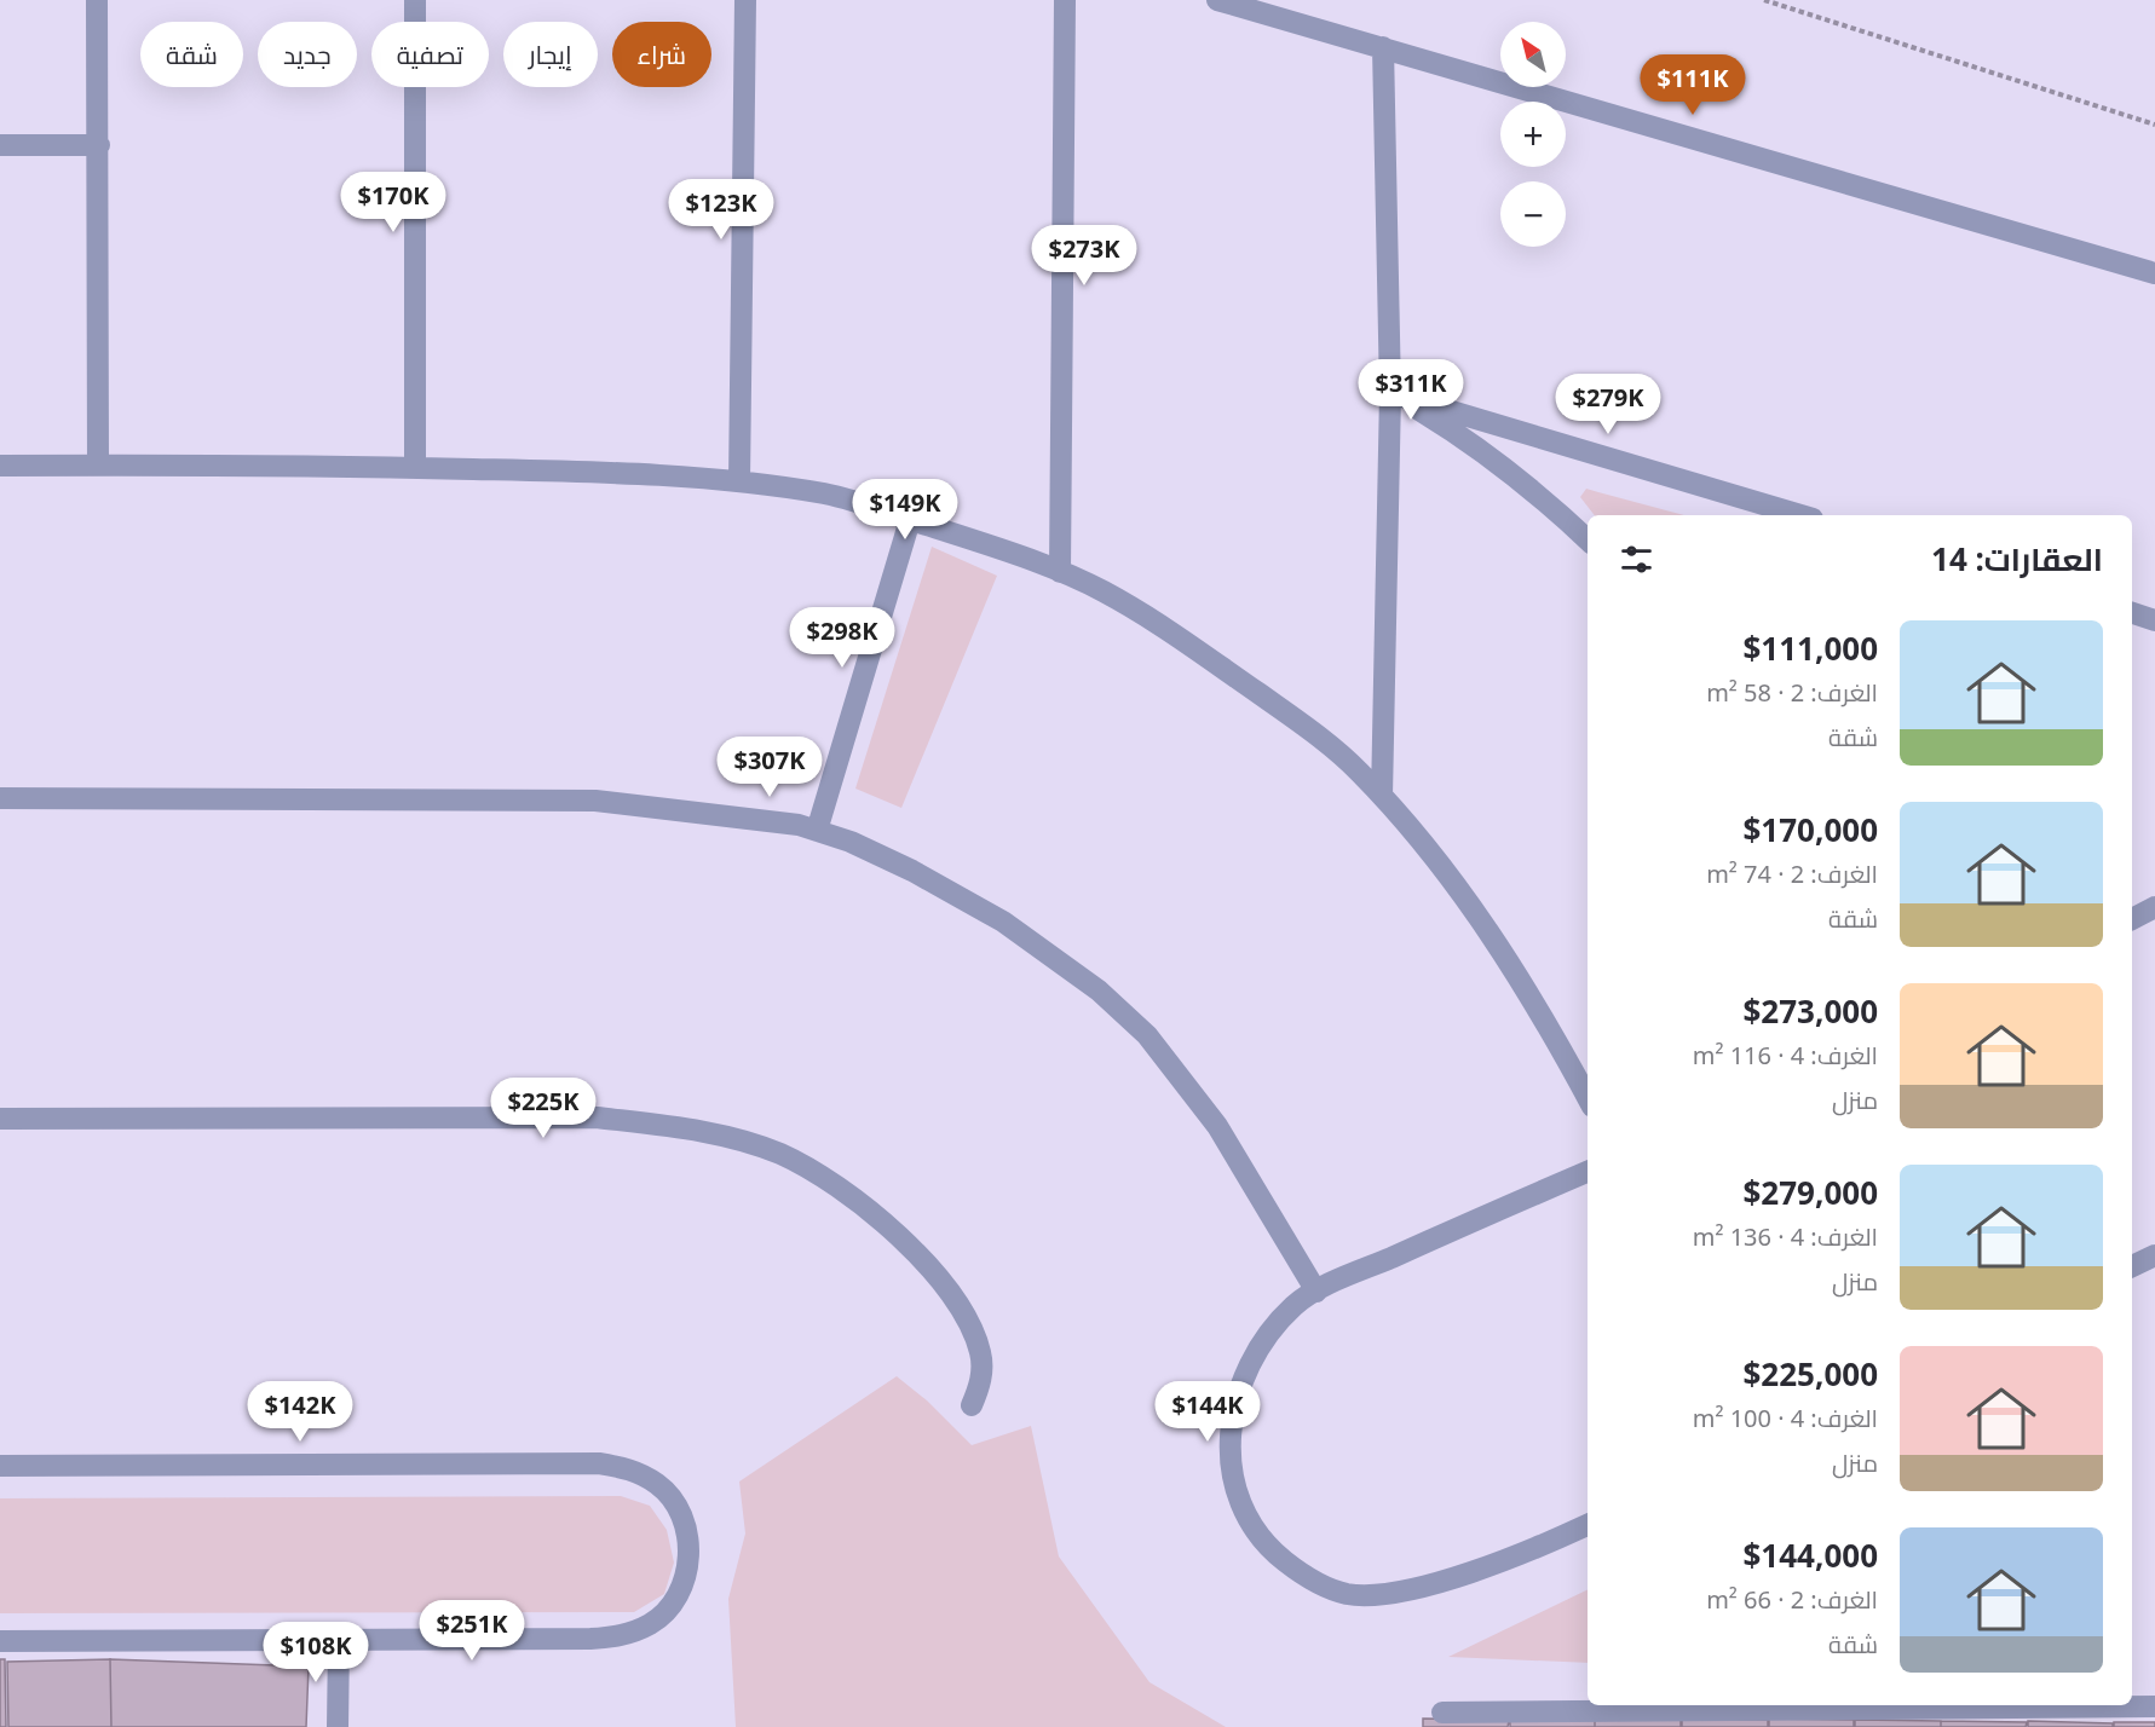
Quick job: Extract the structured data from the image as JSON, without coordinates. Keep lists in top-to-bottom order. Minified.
{"north":"top left","page":{"map_buttons":["+","−"],"chip":["شراء","إيجار","تصفية","جديد","شقة"],"price":["$111K","$170K","$123K","$273K","$311K","$279K","$149K","$298K","$307K","$225K","$142K","$144K","$251K","$108K"],"heading":"العقارات: 14","list":[{"name":"$111,000","note":"الغرف: 2 · 58 m² · شقة"},{"name":"$170,000","note":"الغرف: 2 · 74 m² · شقة"},{"name":"$273,000","note":"الغرف: 4 · 116 m² · منزل"},{"name":"$279,000","note":"الغرف: 4 · 136 m² · منزل"},{"name":"$225,000","note":"الغرف: 4 · 100 m² · منزل"},{"name":"$144,000","note":"الغرف: 2 · 66 m² · شقة"}]}}
